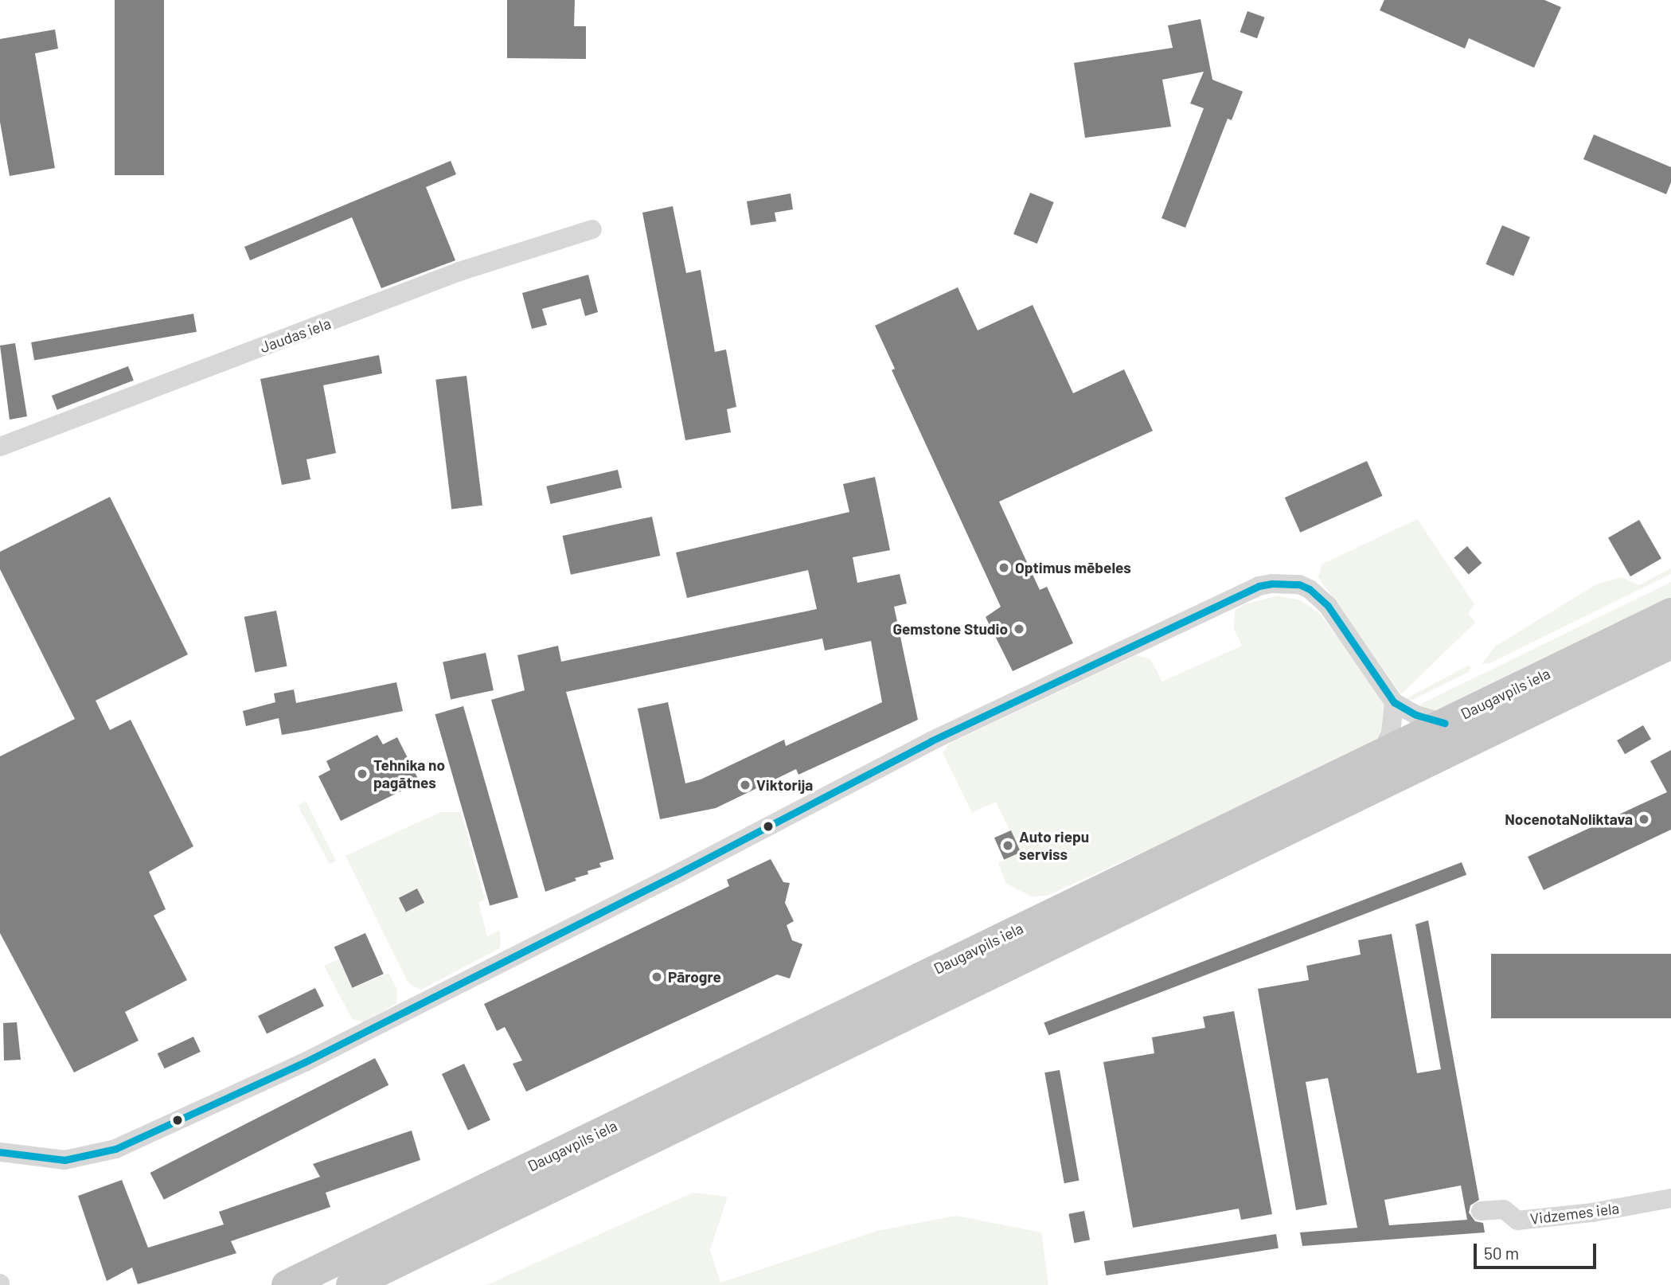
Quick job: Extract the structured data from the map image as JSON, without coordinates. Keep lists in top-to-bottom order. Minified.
{"streets":{"highway":["Daugavpils iela"],"street":["Jaudas iela","Vidzemes iela"]},"places":["Optimus mēbeles","Gemstone Studio","Tehnika no pagātnes","Viktorija","NocenotaNoliktava","Auto riepu serviss","Pārogre"],"scale_bar":"50 m"}
